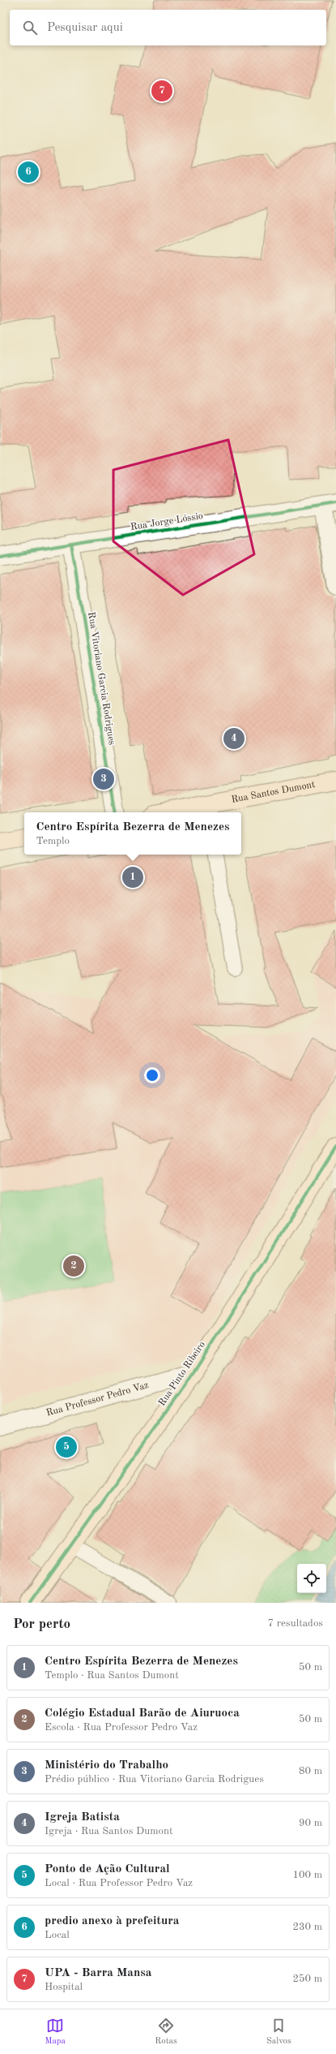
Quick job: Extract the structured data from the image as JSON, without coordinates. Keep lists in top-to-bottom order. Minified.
{"streets":{"street":["Rua Jorge Lóssio","Rua Vitoriano Garcia Rodrigues","Rua Santos Dumont","Rua Pinto Ribeiro","Rua Professor Pedro Vaz"]},"crossings":[["Rua Jorge Lóssio","Rua Vitoriano Garcia Rodrigues"],["Rua Pinto Ribeiro","Rua Professor Pedro Vaz"]],"page":{"search":"Pesquisar aqui","pins":["7","6","4","3","1","2","5"],"popup":["Centro Espírita Bezerra de Menezes","Templo"],"heading":["Por perto","7 resultados"],"list":[{"mark":"1","name":"Centro Espírita Bezerra de Menezes","note":"Templo · Rua Santos Dumont","value":"50 m"},{"mark":"2","name":"Colégio Estadual Barão de Aiuruoca","note":"Escola · Rua Professor Pedro Vaz","value":"50 m"},{"mark":"3","name":"Ministério do Trabalho","note":"Prédio público · Rua Vitoriano Garcia Rodrigues","value":"80 m"},{"mark":"4","name":"Igreja Batista","note":"Igreja · Rua Santos Dumont","value":"90 m"},{"mark":"5","name":"Ponto de Ação Cultural","note":"Local · Rua Professor Pedro Vaz","value":"100 m"},{"mark":"6","name":"predio anexo à prefeitura","note":"Local","value":"230 m"},{"mark":"7","name":"UPA - Barra Mansa","note":"Hospital","value":"250 m"}],"nav":["Mapa","Rotas","Salvos"]}}
